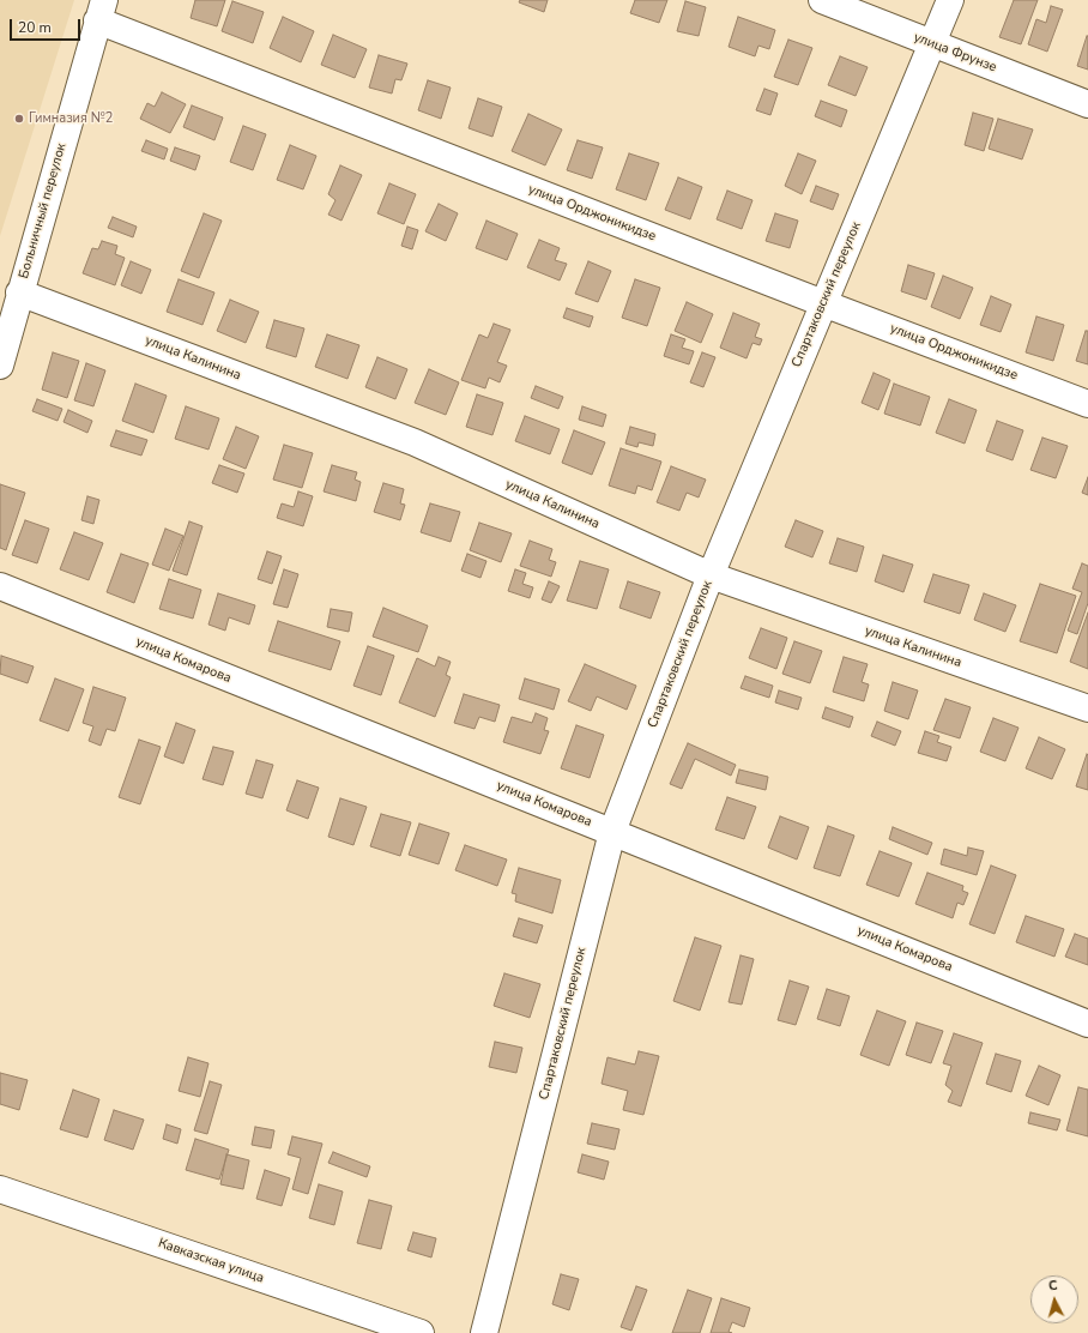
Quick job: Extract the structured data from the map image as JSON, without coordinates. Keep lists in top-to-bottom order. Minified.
{"streets":{"street":["улица Фрунзе","Больничный переулок","улица Орджоникидзе","Спартаковский переулок","улица Калинина","улица Комарова","Кавказская улица"]},"crossings":[["улица Фрунзе","Спартаковский переулок"],["Больничный переулок","улица Орджоникидзе"],["Больничный переулок","улица Калинина"],["улица Орджоникидзе","Спартаковский переулок"],["Спартаковский переулок","улица Калинина"],["Спартаковский переулок","улица Комарова"]],"places":["Гимназия №2"],"scale_bar":"20 m","north":"top"}
